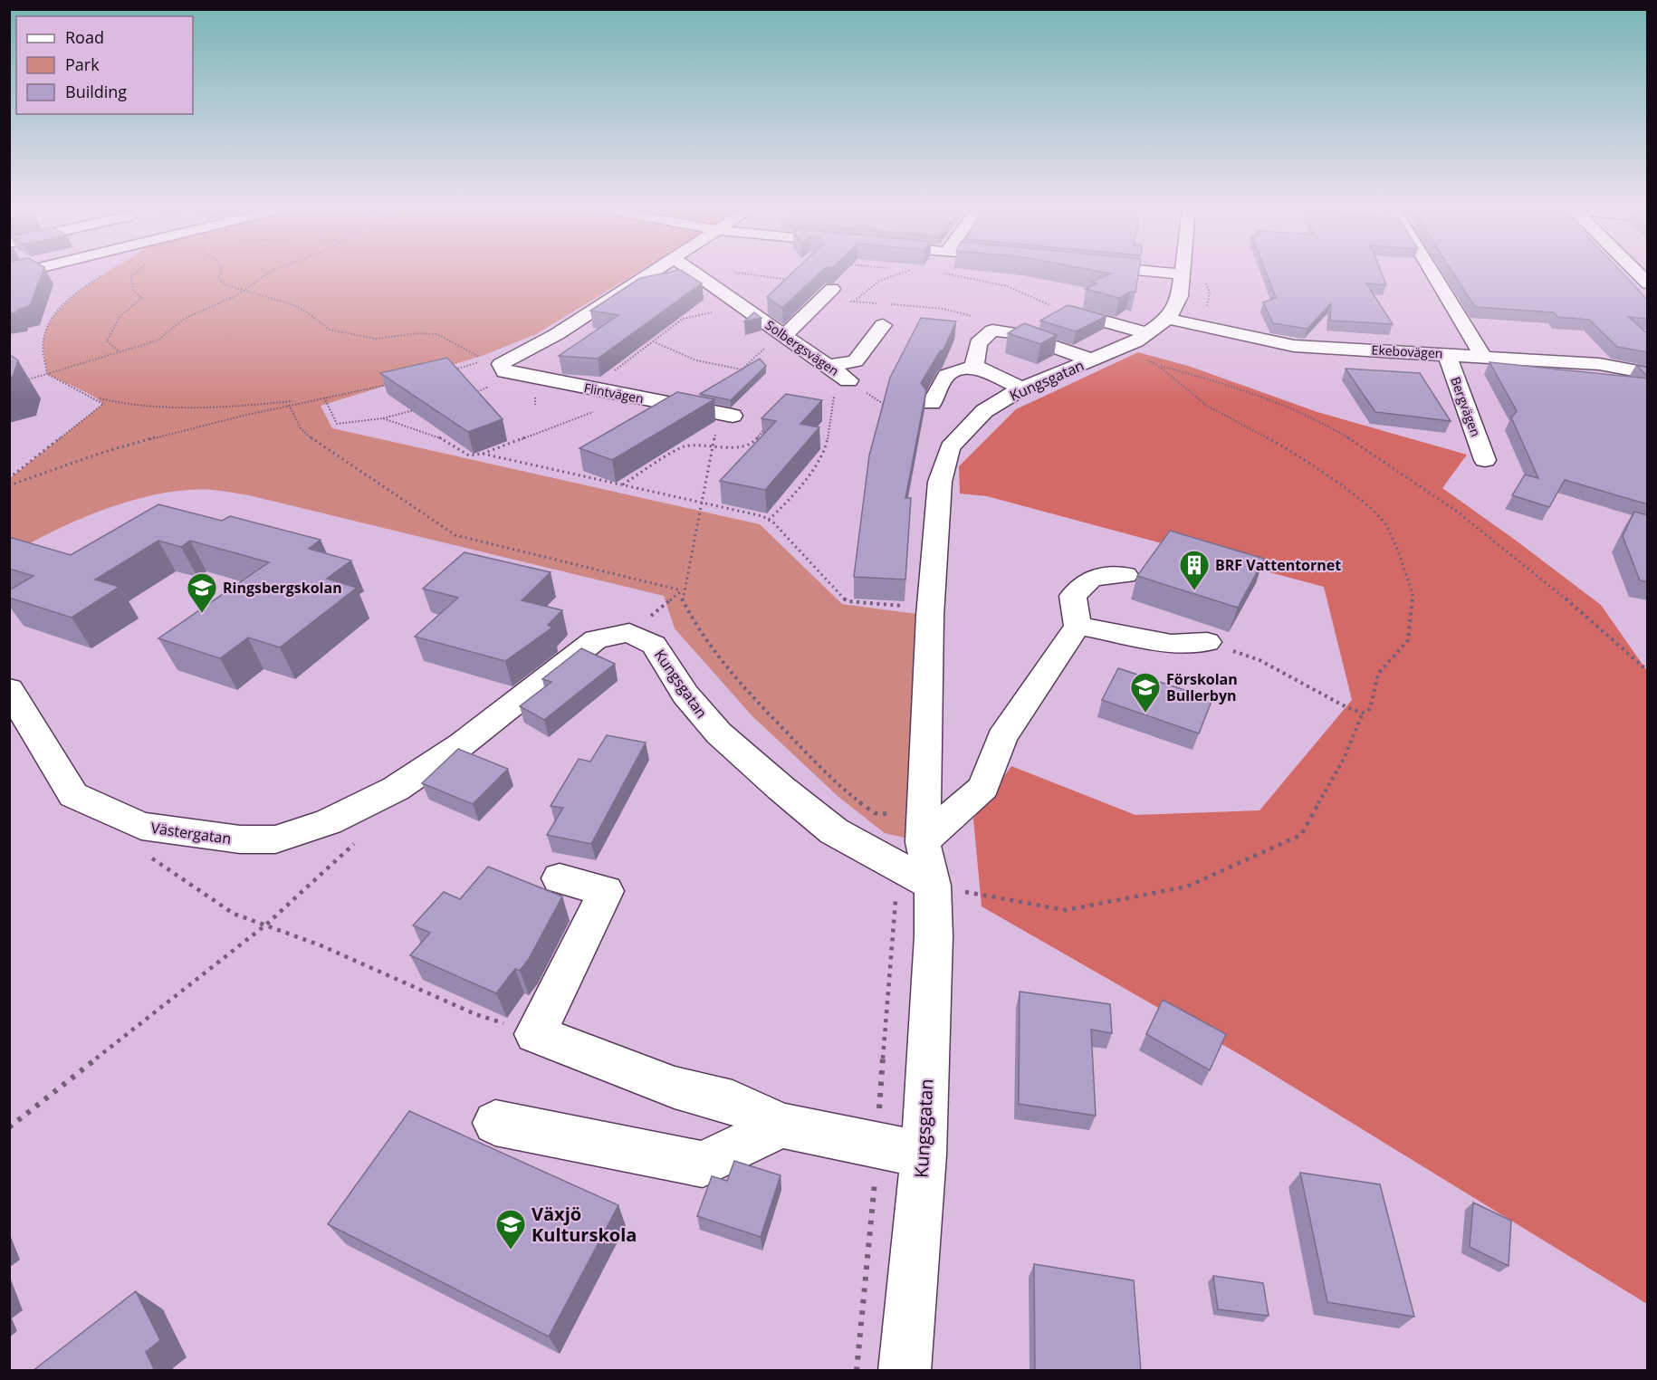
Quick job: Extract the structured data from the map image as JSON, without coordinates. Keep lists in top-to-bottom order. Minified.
{"streets":{"street":["Solbergsvägen","Ekebovägen","Kungsgatan","Flintvägen","Bergvägen","Västergatan"]},"crossings":[["Ekebovägen","Kungsgatan"],["Ekebovägen","Bergvägen"],["Kungsgatan","Västergatan"]],"places":{"building":["BRF Vattentornet"],"school or university":["Ringsbergskolan","Förskolan Bullerbyn","Växjö Kulturskola"]},"legend":["Road","Park","Building"]}
